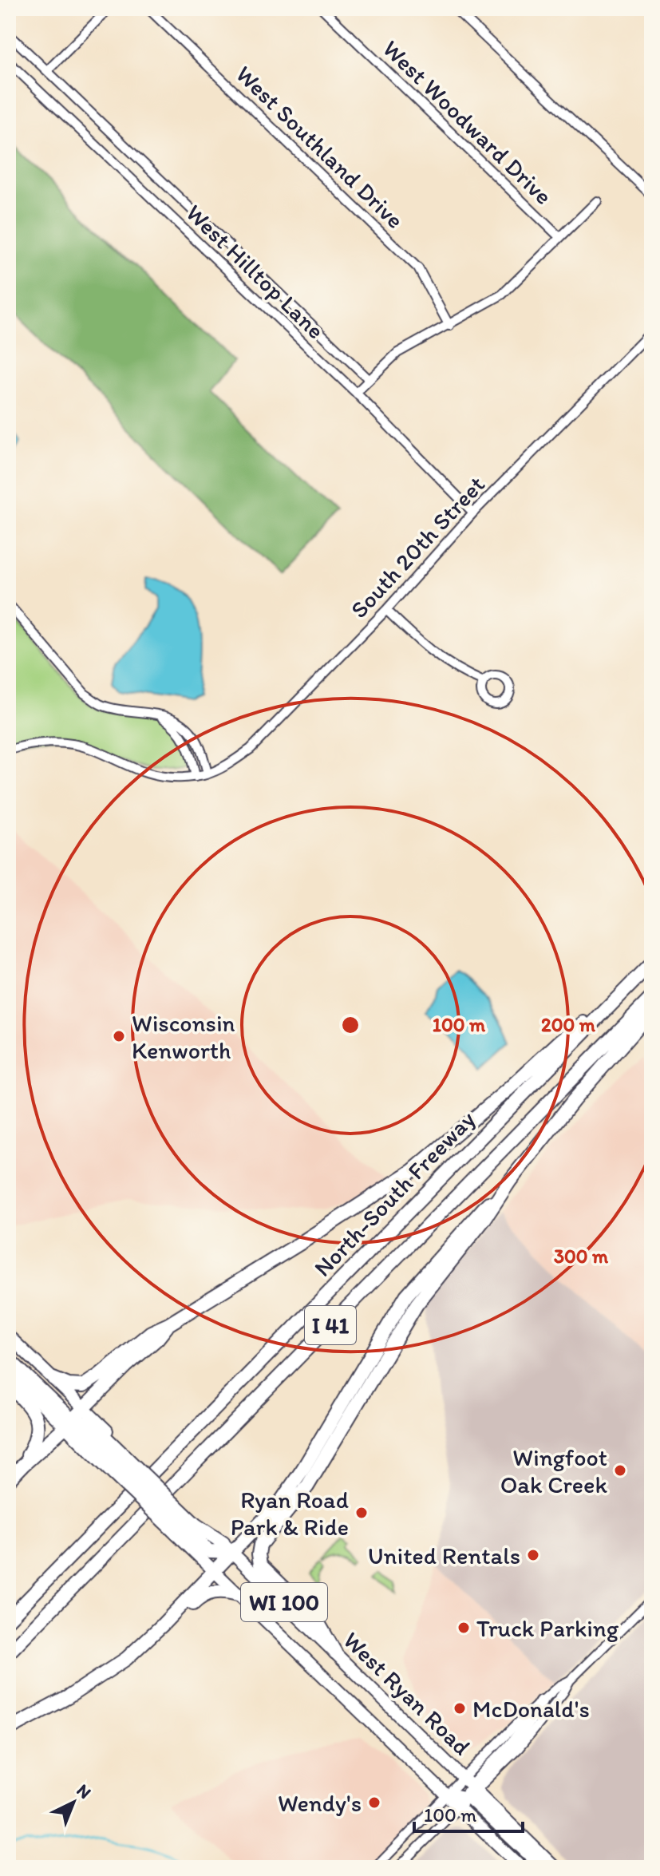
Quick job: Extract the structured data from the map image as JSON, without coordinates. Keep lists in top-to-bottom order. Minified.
{"streets":{"highway":["North-South Freeway","I 41"],"main road":["WI 100","West Ryan Road"],"street":["West Woodward Drive","West Southland Drive","West Hilltop Lane","South 20th Street"]},"crossings":[["West Hilltop Lane","South 20th Street"]],"places":["Wisconsin Kenworth","Wingfoot Oak Creek","Ryan Road Park & Ride","United Rentals","Truck Parking","McDonald's","Wendy's"],"scale_bar":"100 m","north":"top right","rings":["100 m","200 m","300 m"]}
